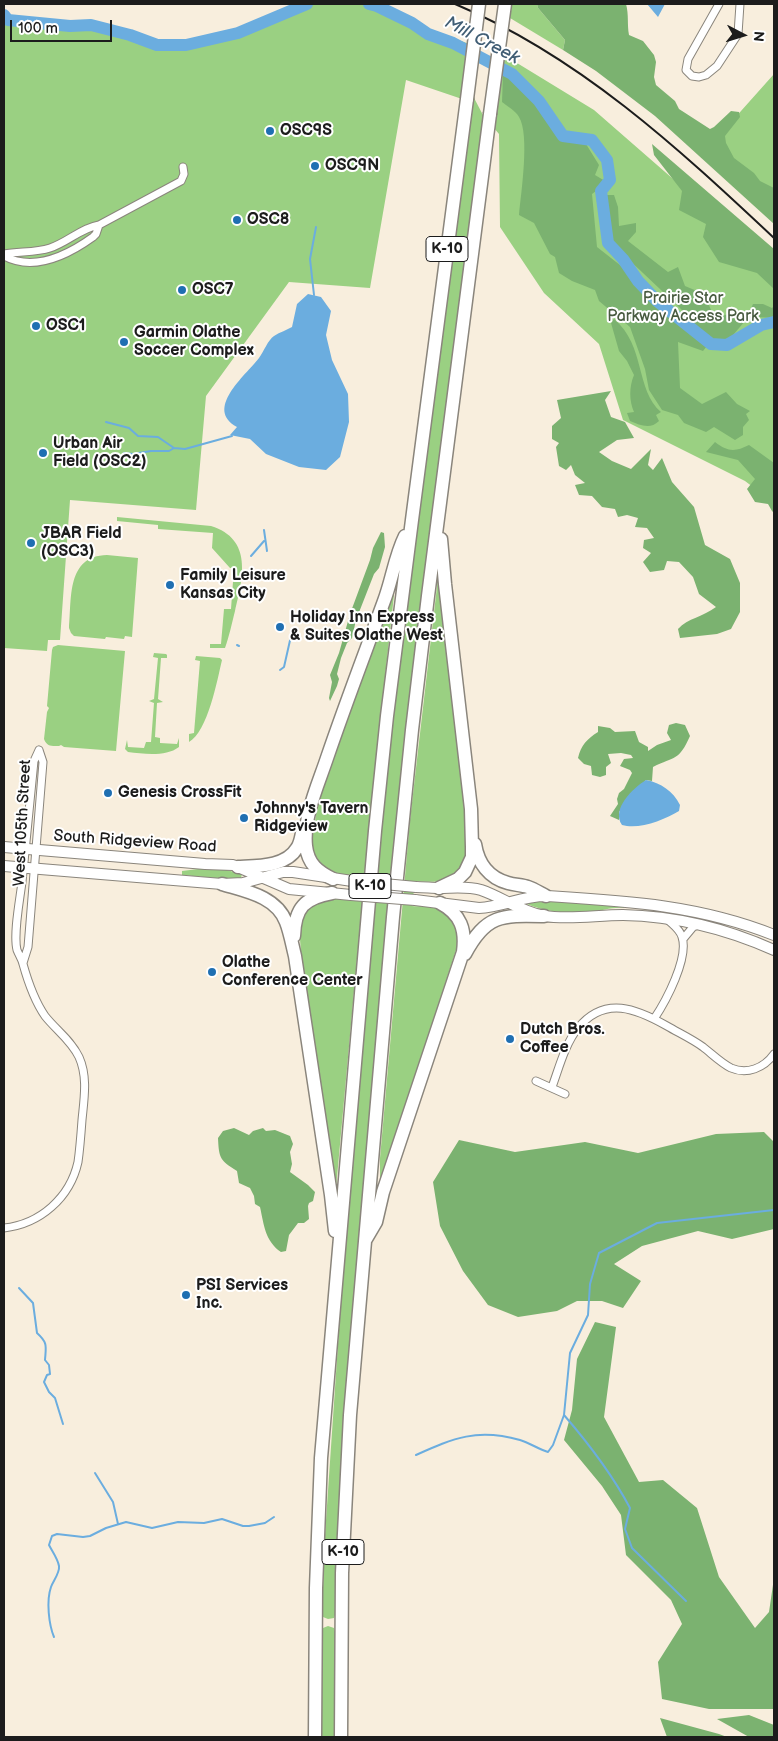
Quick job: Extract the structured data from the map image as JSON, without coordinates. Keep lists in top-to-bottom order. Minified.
{"streets":{"highway":["K-10"],"main road":["South Ridgeview Road"],"street":["West 105th Street"]},"crossings":[["West 105th Street","South Ridgeview Road"]],"water":["Mill Creek"],"parks":["Prairie Star Parkway Access Park"],"places":["OSC9S","OSC9N","OSC8","OSC7","OSC1","Garmin Olathe Soccer Complex","Urban Air Field (OSC2)","JBAR Field (OSC3)","Family Leisure Kansas City","Holiday Inn Express & Suites Olathe West","Genesis CrossFit","Johnny's Tavern Ridgeview","Olathe Conference Center","Dutch Bros. Coffee","PSI Services Inc."],"scale_bar":"100 m","north":"right"}
